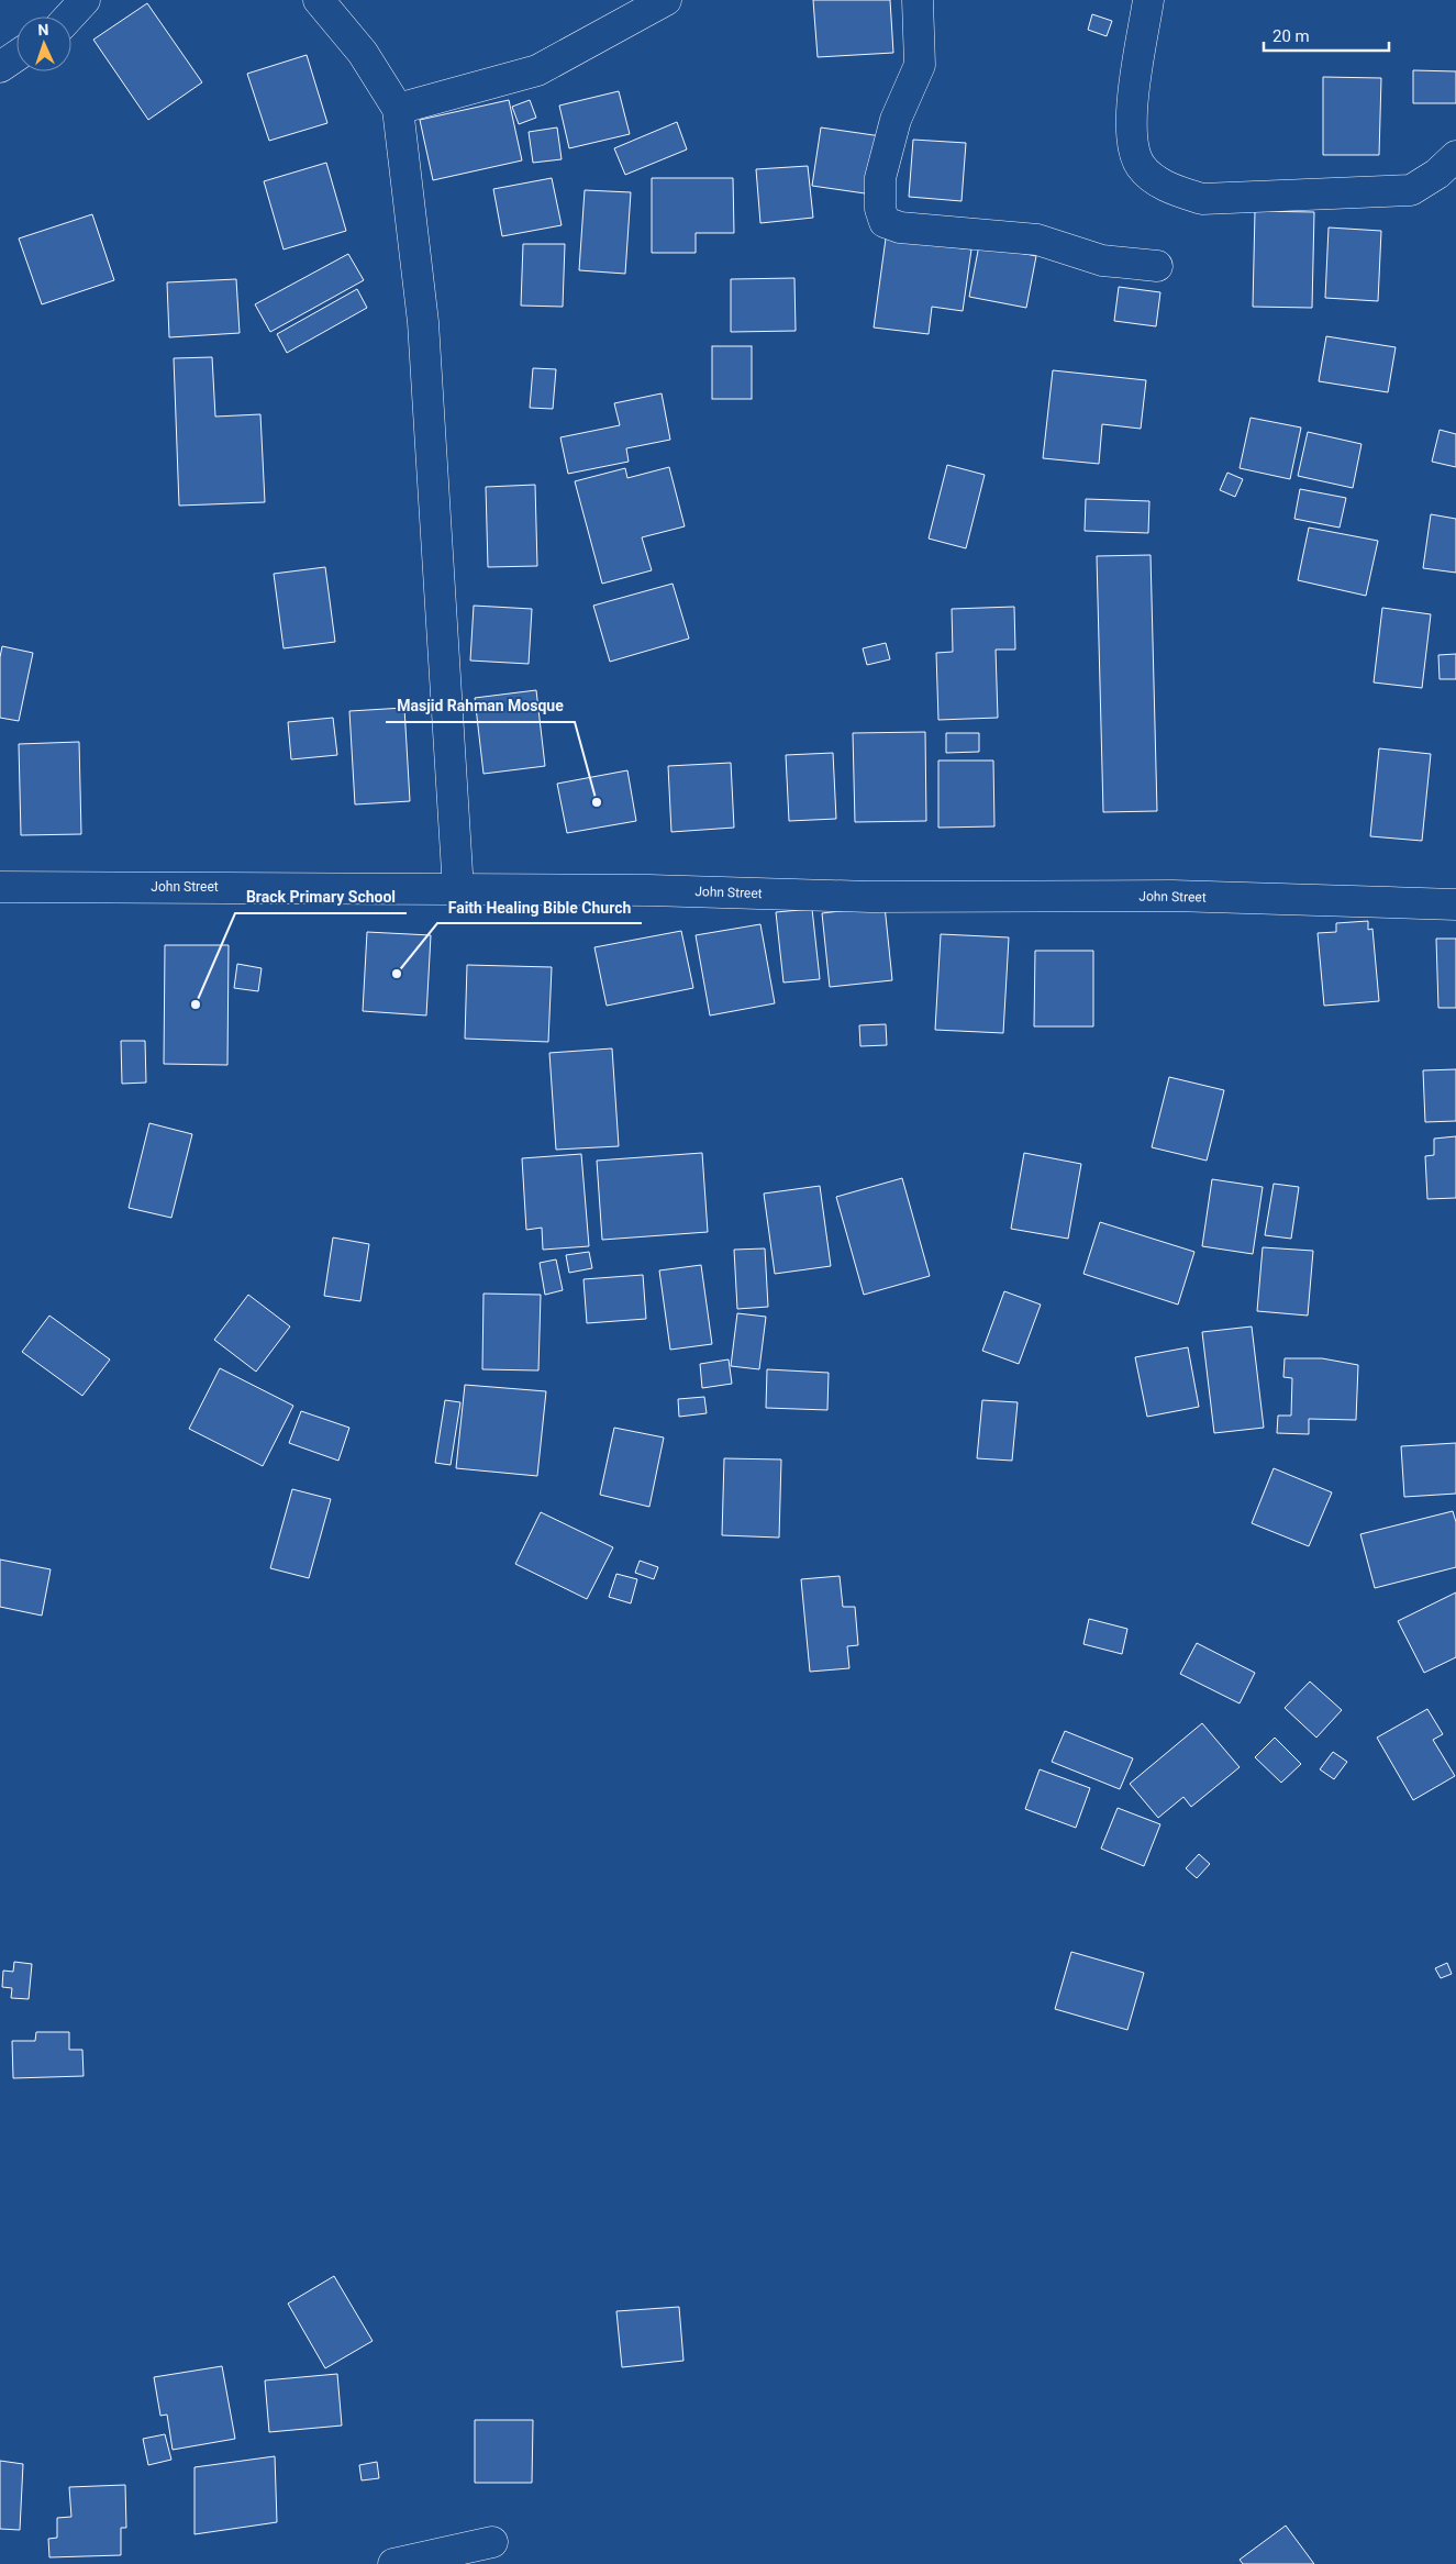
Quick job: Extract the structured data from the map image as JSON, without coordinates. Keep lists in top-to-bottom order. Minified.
{"streets":{"street":["John Street"]},"places":["Masjid Rahman Mosque","Faith Healing Bible Church","Brack Primary School"],"scale_bar":"20 m","north":"top"}
